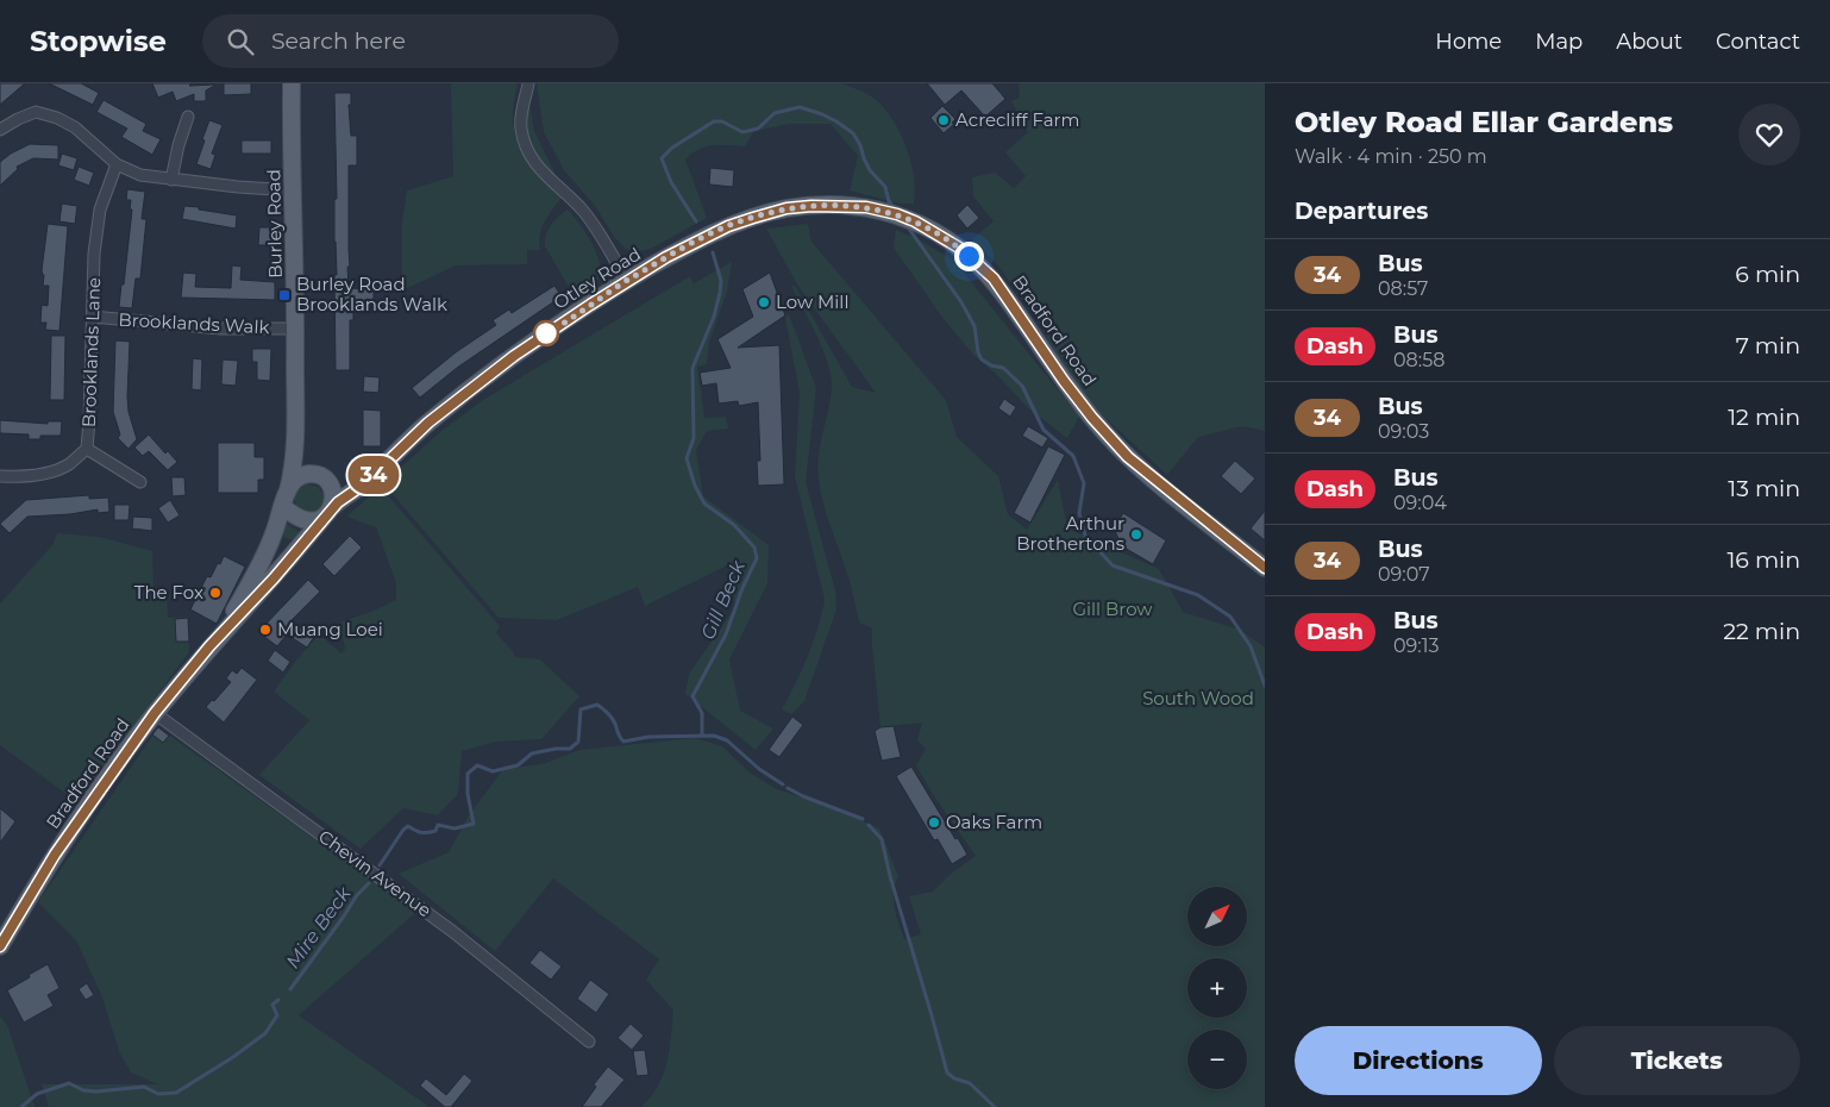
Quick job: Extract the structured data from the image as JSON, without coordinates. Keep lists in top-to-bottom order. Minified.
{"streets":{"main road":["Burley Road","Otley Road","Bradford Road"],"street":["Brooklands Walk","Brooklands Lane","Chevin Avenue"]},"crossings":[["Burley Road","Brooklands Walk"],["Burley Road","Bradford Road"],["Otley Road","Bradford Road"],["Brooklands Walk","Brooklands Lane"],["Bradford Road","Chevin Avenue"]],"water":["Gill Beck","Mire Beck"],"parks":["Gill Brow","South Wood"],"places":{"other":["Acrecliff Farm","Low Mill","Arthur Brothertons","The Fox","Muang Loei","Oaks Farm"],"transit":["Burley Road Brooklands Walk"]},"lines":["bus line 34"],"north":"top right","page":{"header":"Stopwise","search":"Search here","nav":["Home","Map","About","Contact"],"on_map":"34","heading":[["Otley Road Ellar Gardens","Walk · 4 min · 250 m"],"Departures"],"list":[{"mark":"34","name":"Bus","note":"08:57","value":"6 min"},{"mark":"Dash","name":"Bus","note":"08:58","value":"7 min"},{"mark":"34","name":"Bus","note":"09:03","value":"12 min"},{"mark":"Dash","name":"Bus","note":"09:04","value":"13 min"},{"mark":"34","name":"Bus","note":"09:07","value":"16 min"},{"mark":"Dash","name":"Bus","note":"09:13","value":"22 min"}],"map_buttons":["+","−"],"buttons":["Directions","Tickets"]}}
